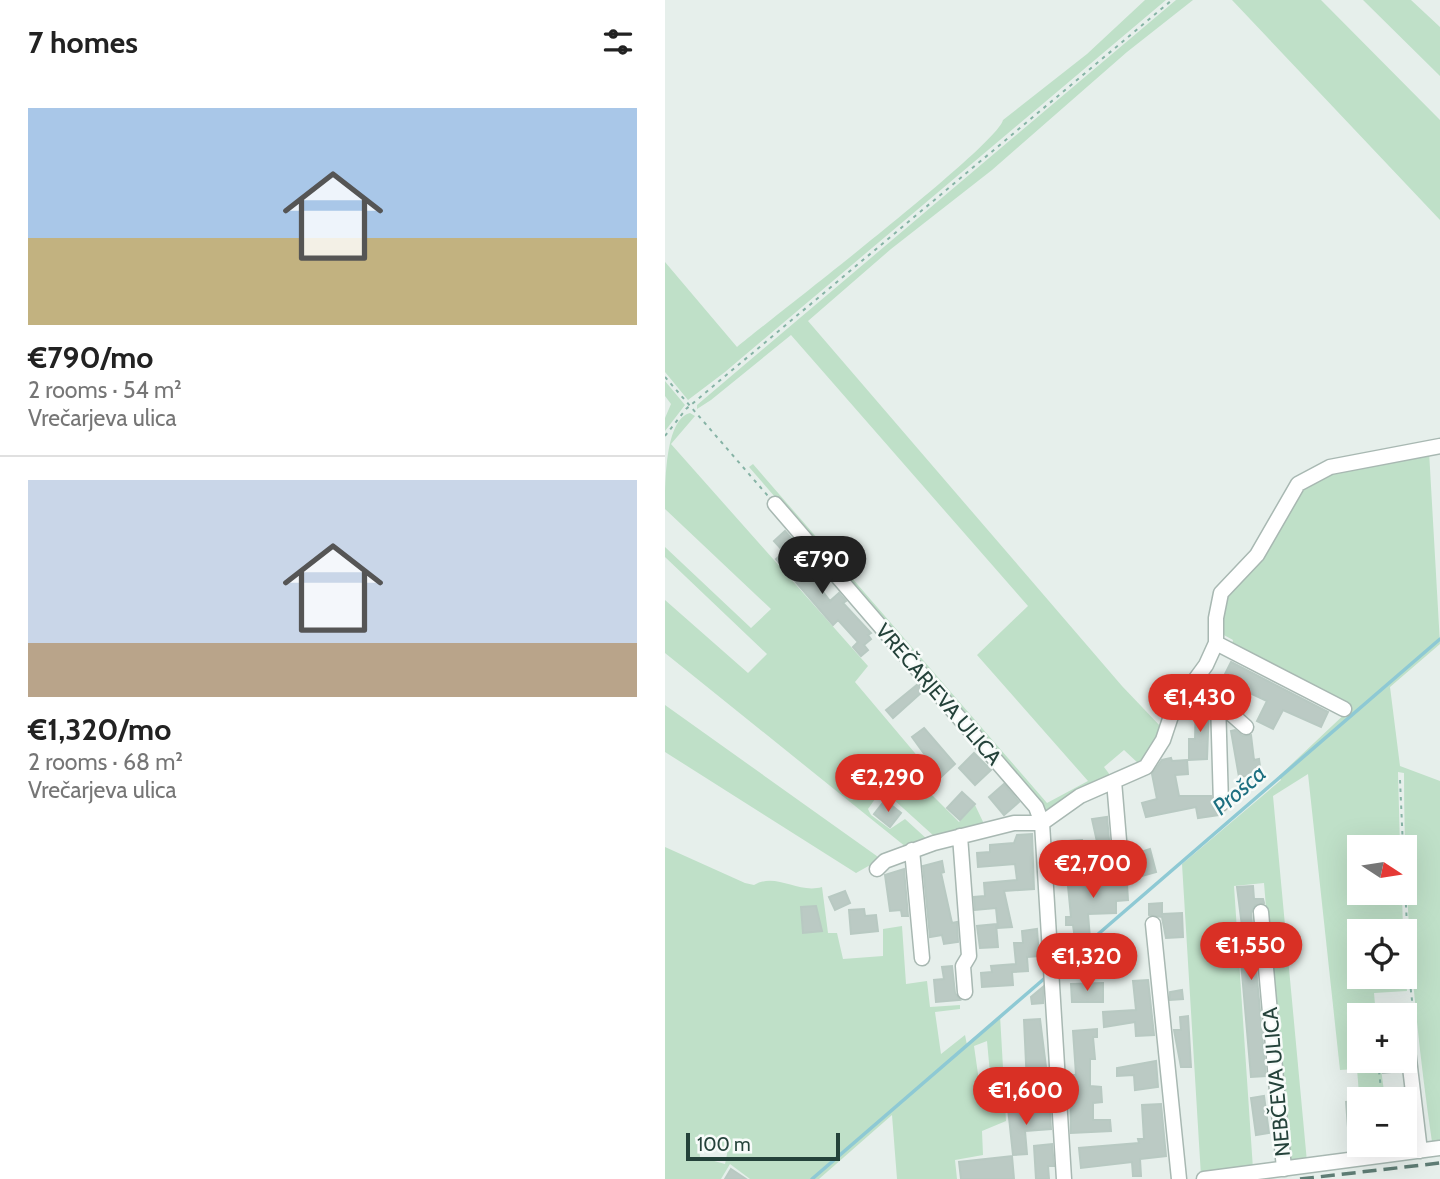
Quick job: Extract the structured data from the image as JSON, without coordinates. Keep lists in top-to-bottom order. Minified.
{"streets":{"street":["VREČARJEVA ULICA","NEBČEVA ULICA"]},"water":["Prošca"],"scale_bar":"100 m","north":"right","page":{"heading":"7 homes","list":[{"name":"€790/mo","note":"2 rooms · 54 m² · Vrečarjeva ulica"},{"name":"€1,320/mo","note":"2 rooms · 68 m² · Vrečarjeva ulica"}],"price":["€790","€1,430","€2,290","€2,700","€1,550","€1,320","€1,600"],"map_buttons":["+","−"],"scale":"100 m"}}
